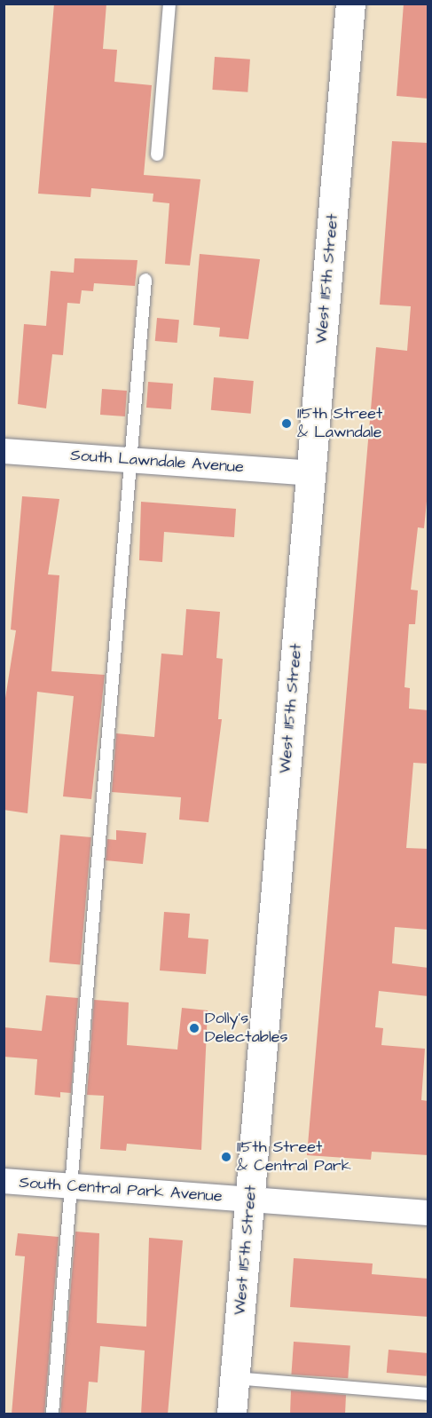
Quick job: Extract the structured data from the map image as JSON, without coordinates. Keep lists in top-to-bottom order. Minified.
{"streets":{"street":["West 115th Street","South Lawndale Avenue","South Central Park Avenue"]},"crossings":[["West 115th Street","South Lawndale Avenue"],["West 115th Street","South Central Park Avenue"]],"places":["115th Street & Lawndale","Dolly’s Delectables","115th Street & Central Park"]}
